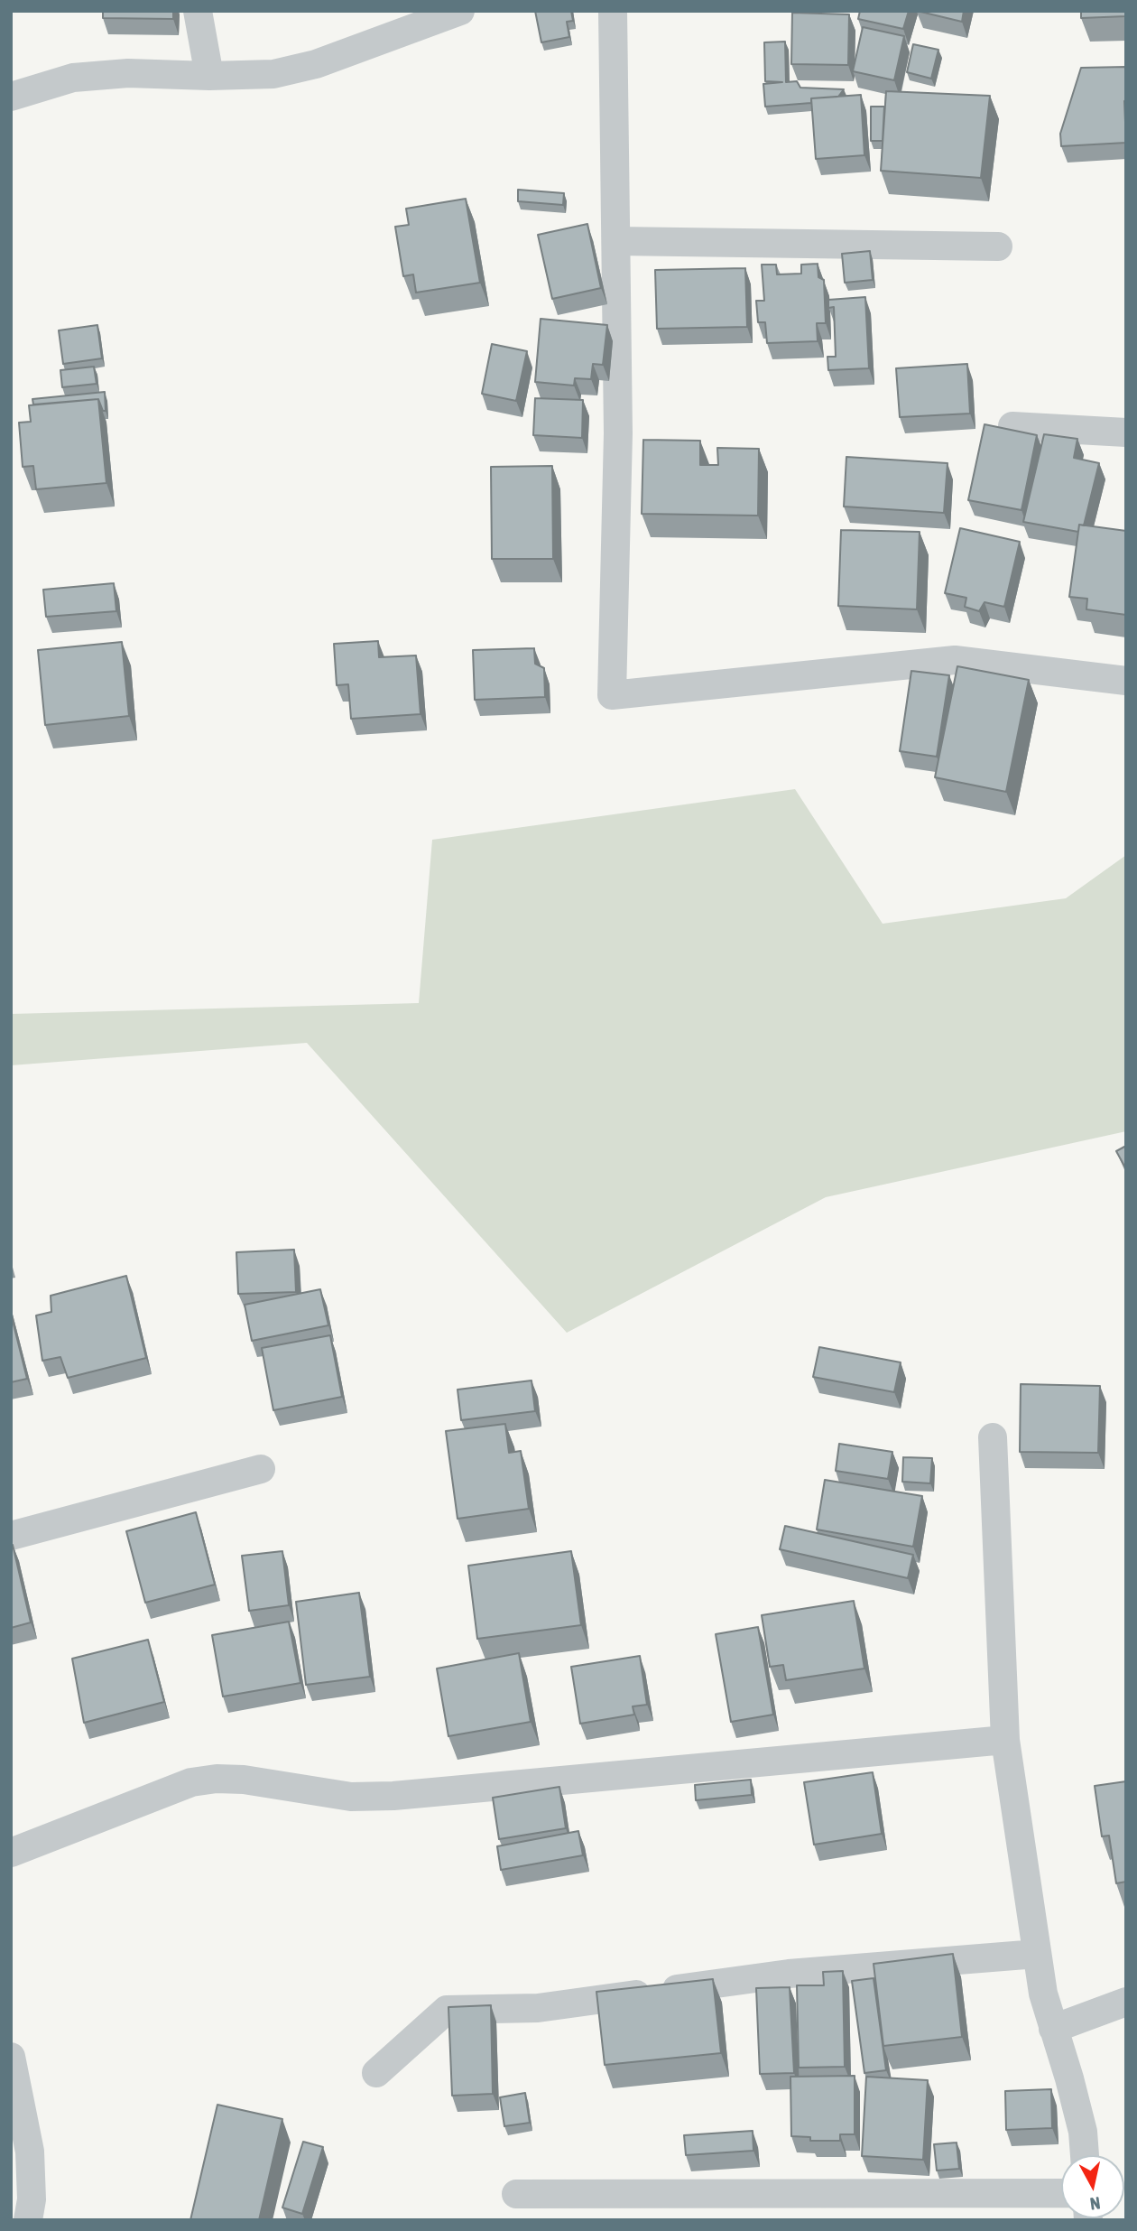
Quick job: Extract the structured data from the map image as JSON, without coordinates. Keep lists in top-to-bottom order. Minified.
{"north":"bottom"}
